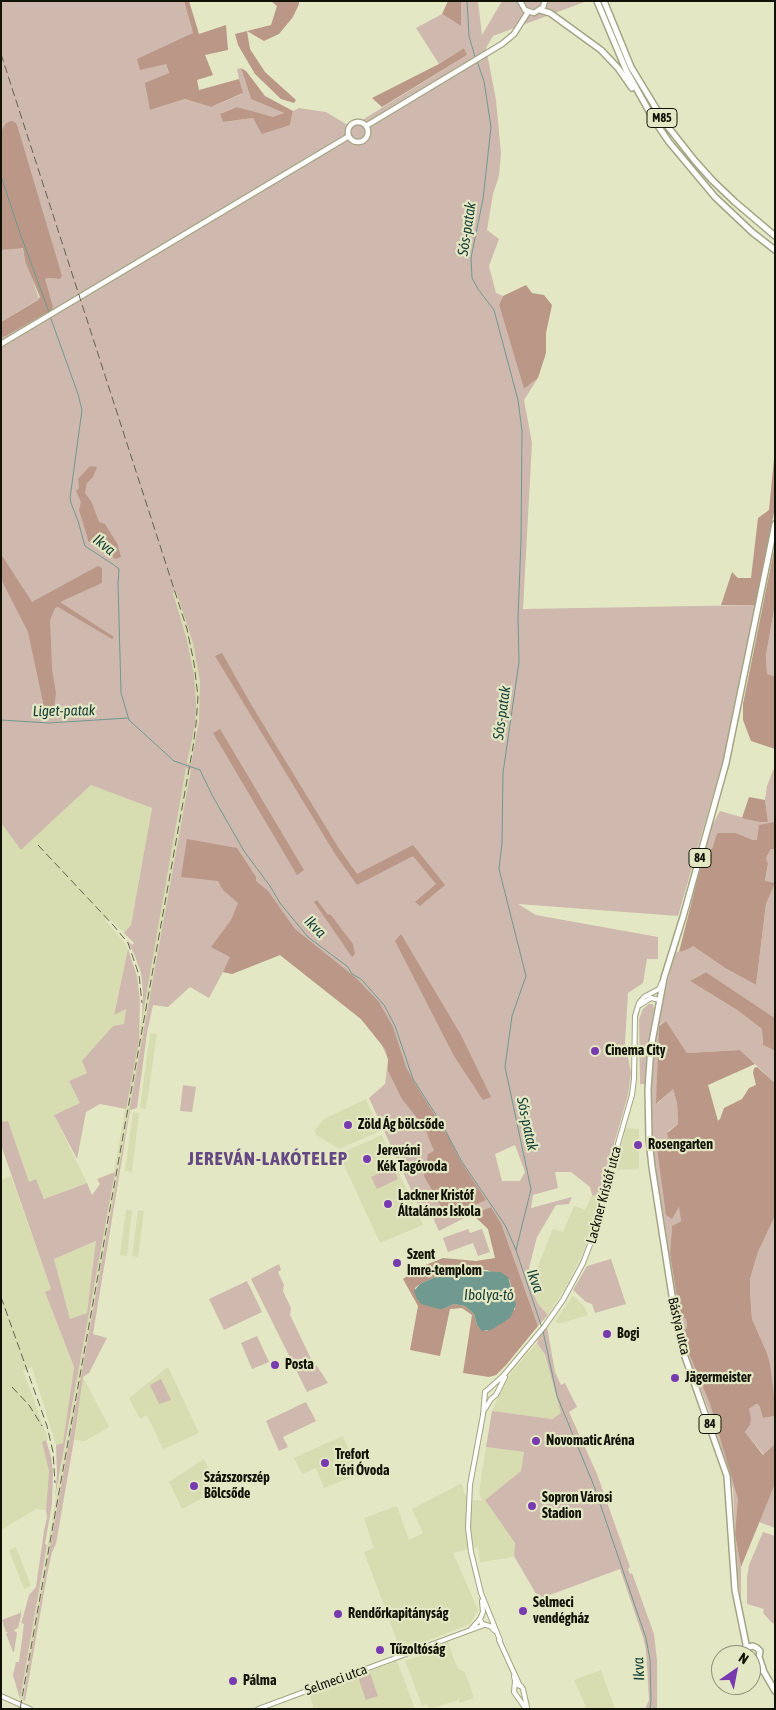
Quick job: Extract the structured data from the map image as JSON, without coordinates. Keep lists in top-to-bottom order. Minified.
{"streets":{"main road":["M85","84","Bástya utca"],"street":["Lackner Kristóf utca","Selmeci utca"]},"crossings":[["84","Lackner Kristóf utca"],["84","Bástya utca"],["Lackner Kristóf utca","Selmeci utca"]],"districts":["JEREVÁN-LAKÓTELEP"],"water":["Sós-patak","Ikva","Liget-patak","Ibolya-tó"],"places":["Cinema City","Zöld Ág bölcsőde","Rosengarten","Jereváni Kék Tagóvoda","Lackner Kristóf Általános Iskola","Szent Imre-templom","Bogi","Posta","Jägermeister","Novomatic Aréna","Trefort Téri Óvoda","Százszorszép Bölcsőde","Sopron Városi Stadion","Selmeci vendégház","Rendőrkapitányság","Tűzoltóság","Pálma"],"north":"top right"}
